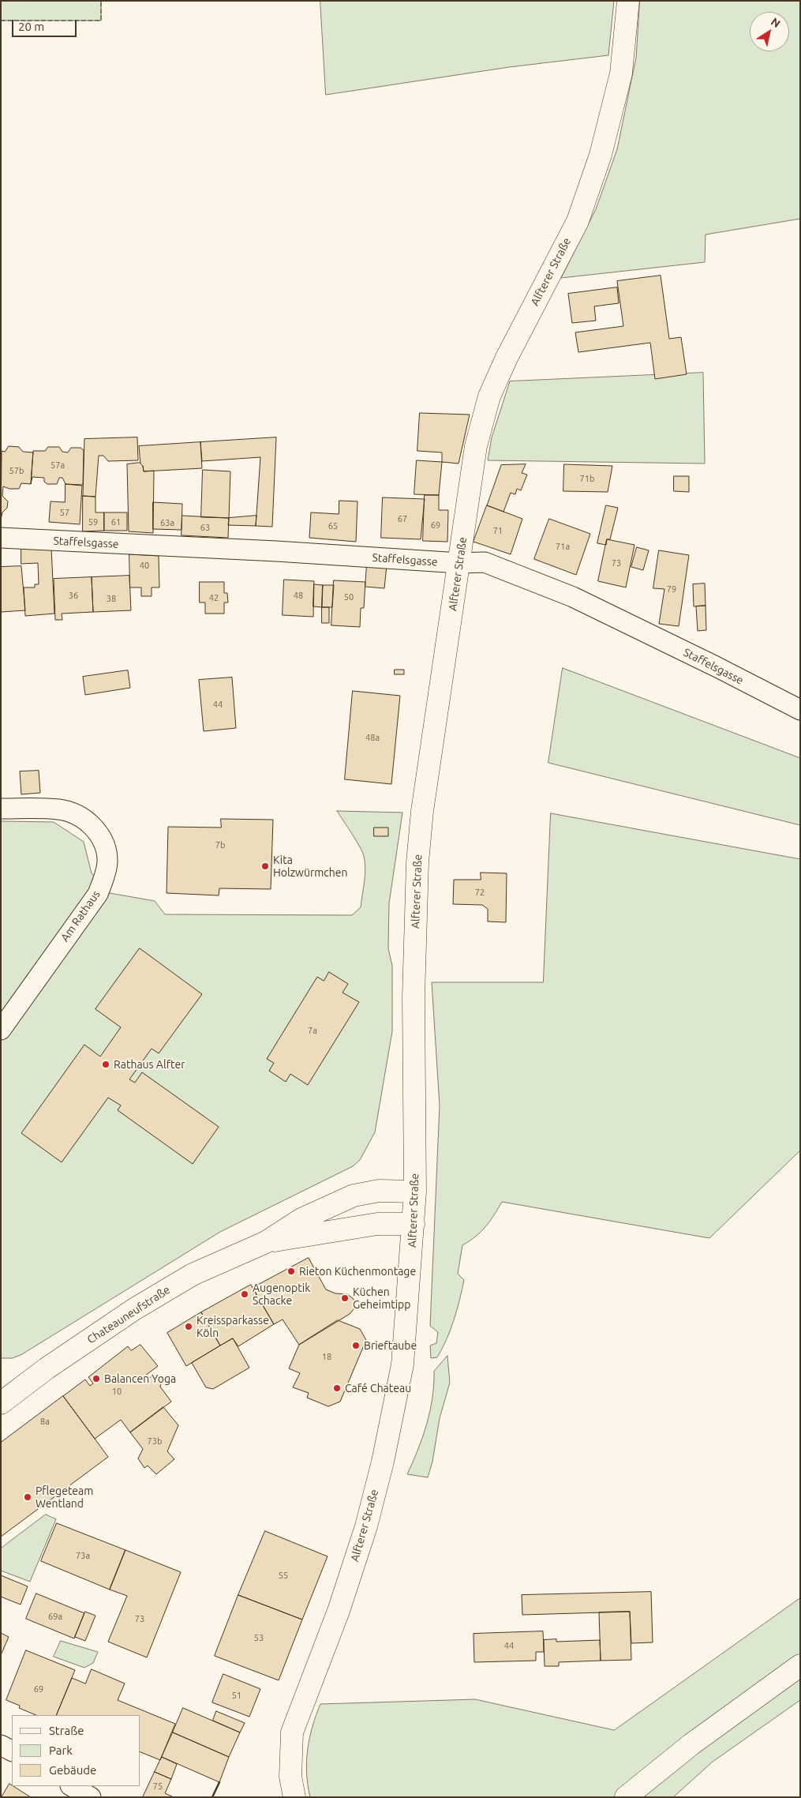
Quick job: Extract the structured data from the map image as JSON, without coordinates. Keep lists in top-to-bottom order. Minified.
{"streets":{"street":["Alfterer Straße","Staffelsgasse","Am Rathaus","Chateauneufstraße"]},"crossings":[["Alfterer Straße","Staffelsgasse"],["Alfterer Straße","Chateauneufstraße"]],"places":["Kita Holzwürmchen","Rathaus Alfter","Rieton Küchenmontage","Augenoptik Schacke","Küchen Geheimtipp","Kreissparkasse Köln","Brieftaube","Balancen Yoga","Café Chateau","Pflegeteam Wentland"],"house_numbers":["57a","57b","71b","57","67","59","61","63a","69","65","63","71","71a","73","40","79","36","48","50","42","38","44","48a","7b","72","7a","18","10","8a","73b","73a","55","69a","73","53","44","69","51","75"],"legend":["Straße","Park","Gebäude"],"scale_bar":"20 m","north":"top right"}
